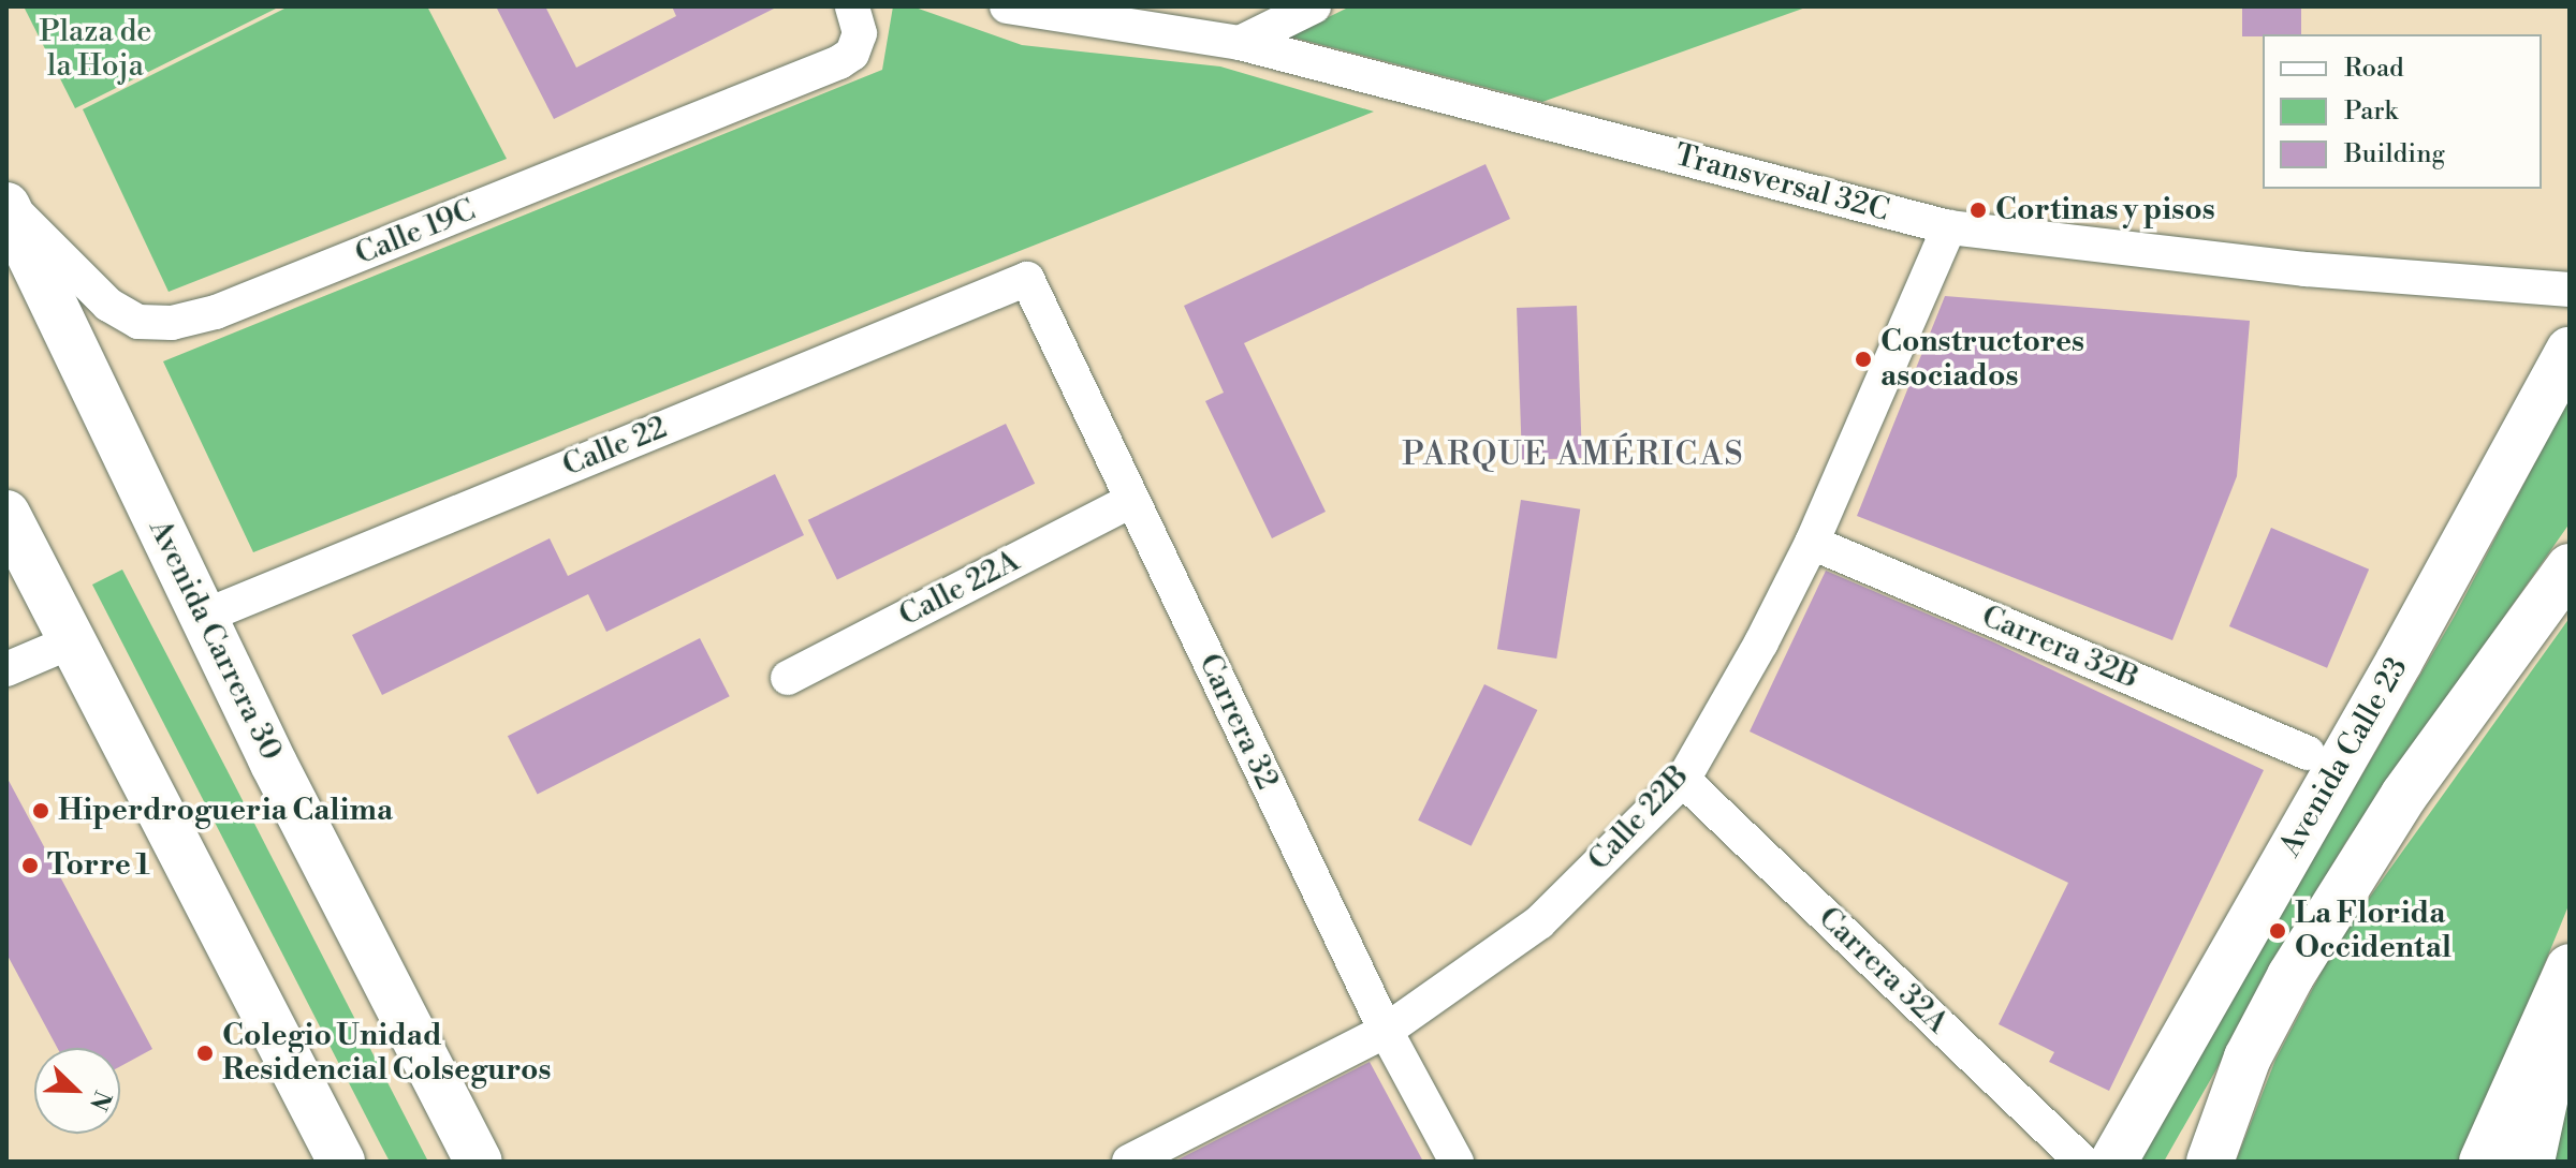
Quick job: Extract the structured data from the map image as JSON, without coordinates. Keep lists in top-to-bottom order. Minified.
{"streets":{"highway":["Avenida Carrera 30","Avenida Calle 23"],"street":["Transversal 32C","Calle 19C","Calle 22","Calle 22A","Carrera 32B","Carrera 32","Calle 22B","Carrera 32A"]},"crossings":[["Transversal 32C","Calle 22B"],["Calle 19C","Avenida Carrera 30"],["Calle 22","Avenida Carrera 30"],["Calle 22","Carrera 32"],["Calle 22A","Carrera 32"],["Carrera 32B","Calle 22B"],["Carrera 32","Calle 22B"],["Calle 22B","Carrera 32A"]],"districts":["PARQUE AMÉRICAS"],"parks":["Plaza de la Hoja"],"places":["Cortinas y pisos","Constructores asociados","Hiperdrogueria Calima","Torre 1","La Florida Occidental","Colegio Unidad Residencial Colseguros"],"legend":["Road","Park","Building"],"north":"bottom right"}
